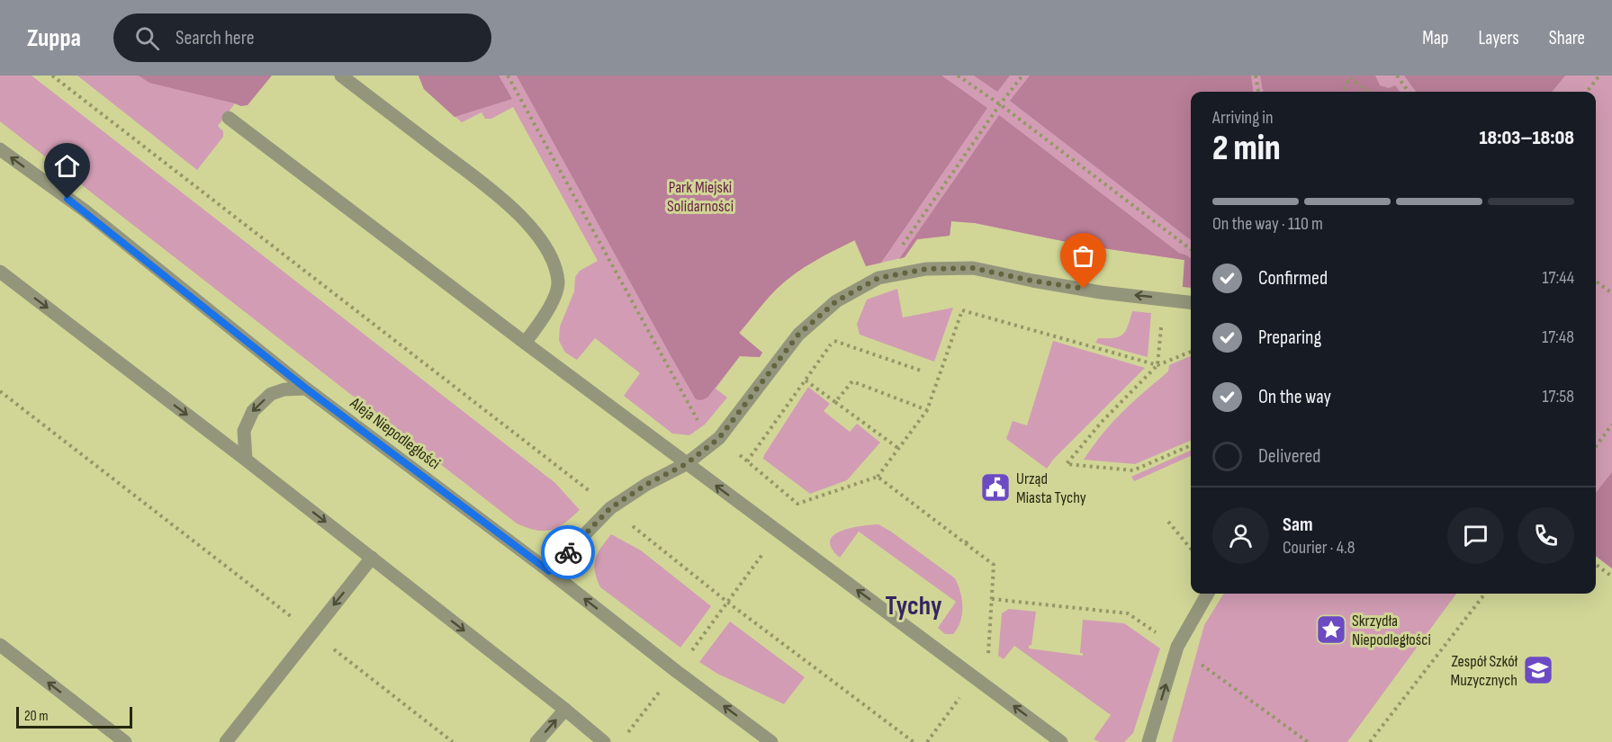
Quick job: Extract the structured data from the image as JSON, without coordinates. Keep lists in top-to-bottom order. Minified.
{"streets":{"street":["Aleja Niepodległości"]},"districts":["Tychy"],"parks":["Park Miejski Solidarności"],"places":{"public building":["Urząd Miasta Tychy"],"place":["Skrzydła Niepodległości"],"school or university":["Zespół Szkół Muzycznych"]},"scale_bar":"20 m","page":{"header":"Zuppa","search":"Search here","nav":["Map","Layers","Share"],"heading":["2 min","Arriving in","18:03–18:08"],"panel":["Sam","Courier · 4.8"],"bar":"On the way · 110 m","list":[["Confirmed","17:44"],["Preparing","17:48"],["On the way","17:58"],"Delivered"],"scale":"20 m"}}
